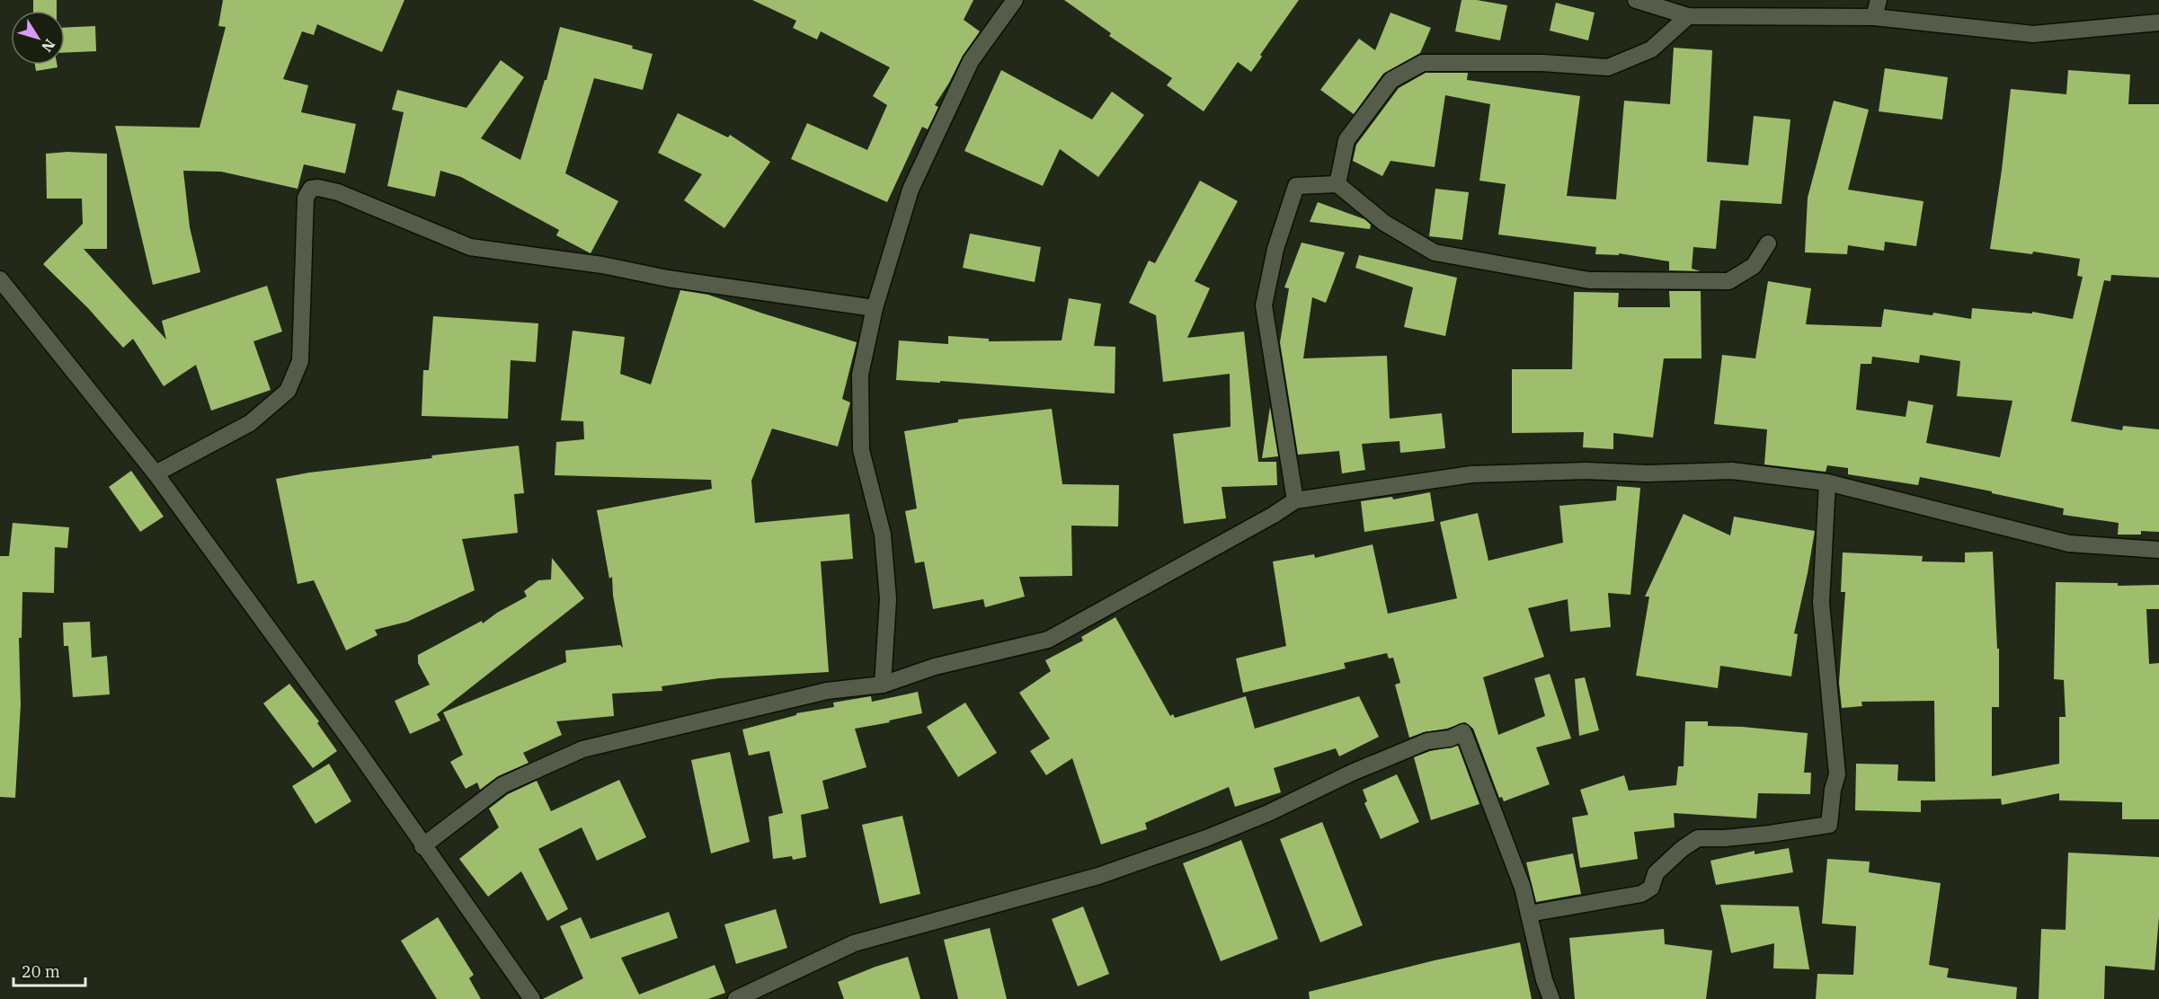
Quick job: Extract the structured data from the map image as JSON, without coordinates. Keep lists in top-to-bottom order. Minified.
{"scale_bar":"20 m","north":"bottom right"}
